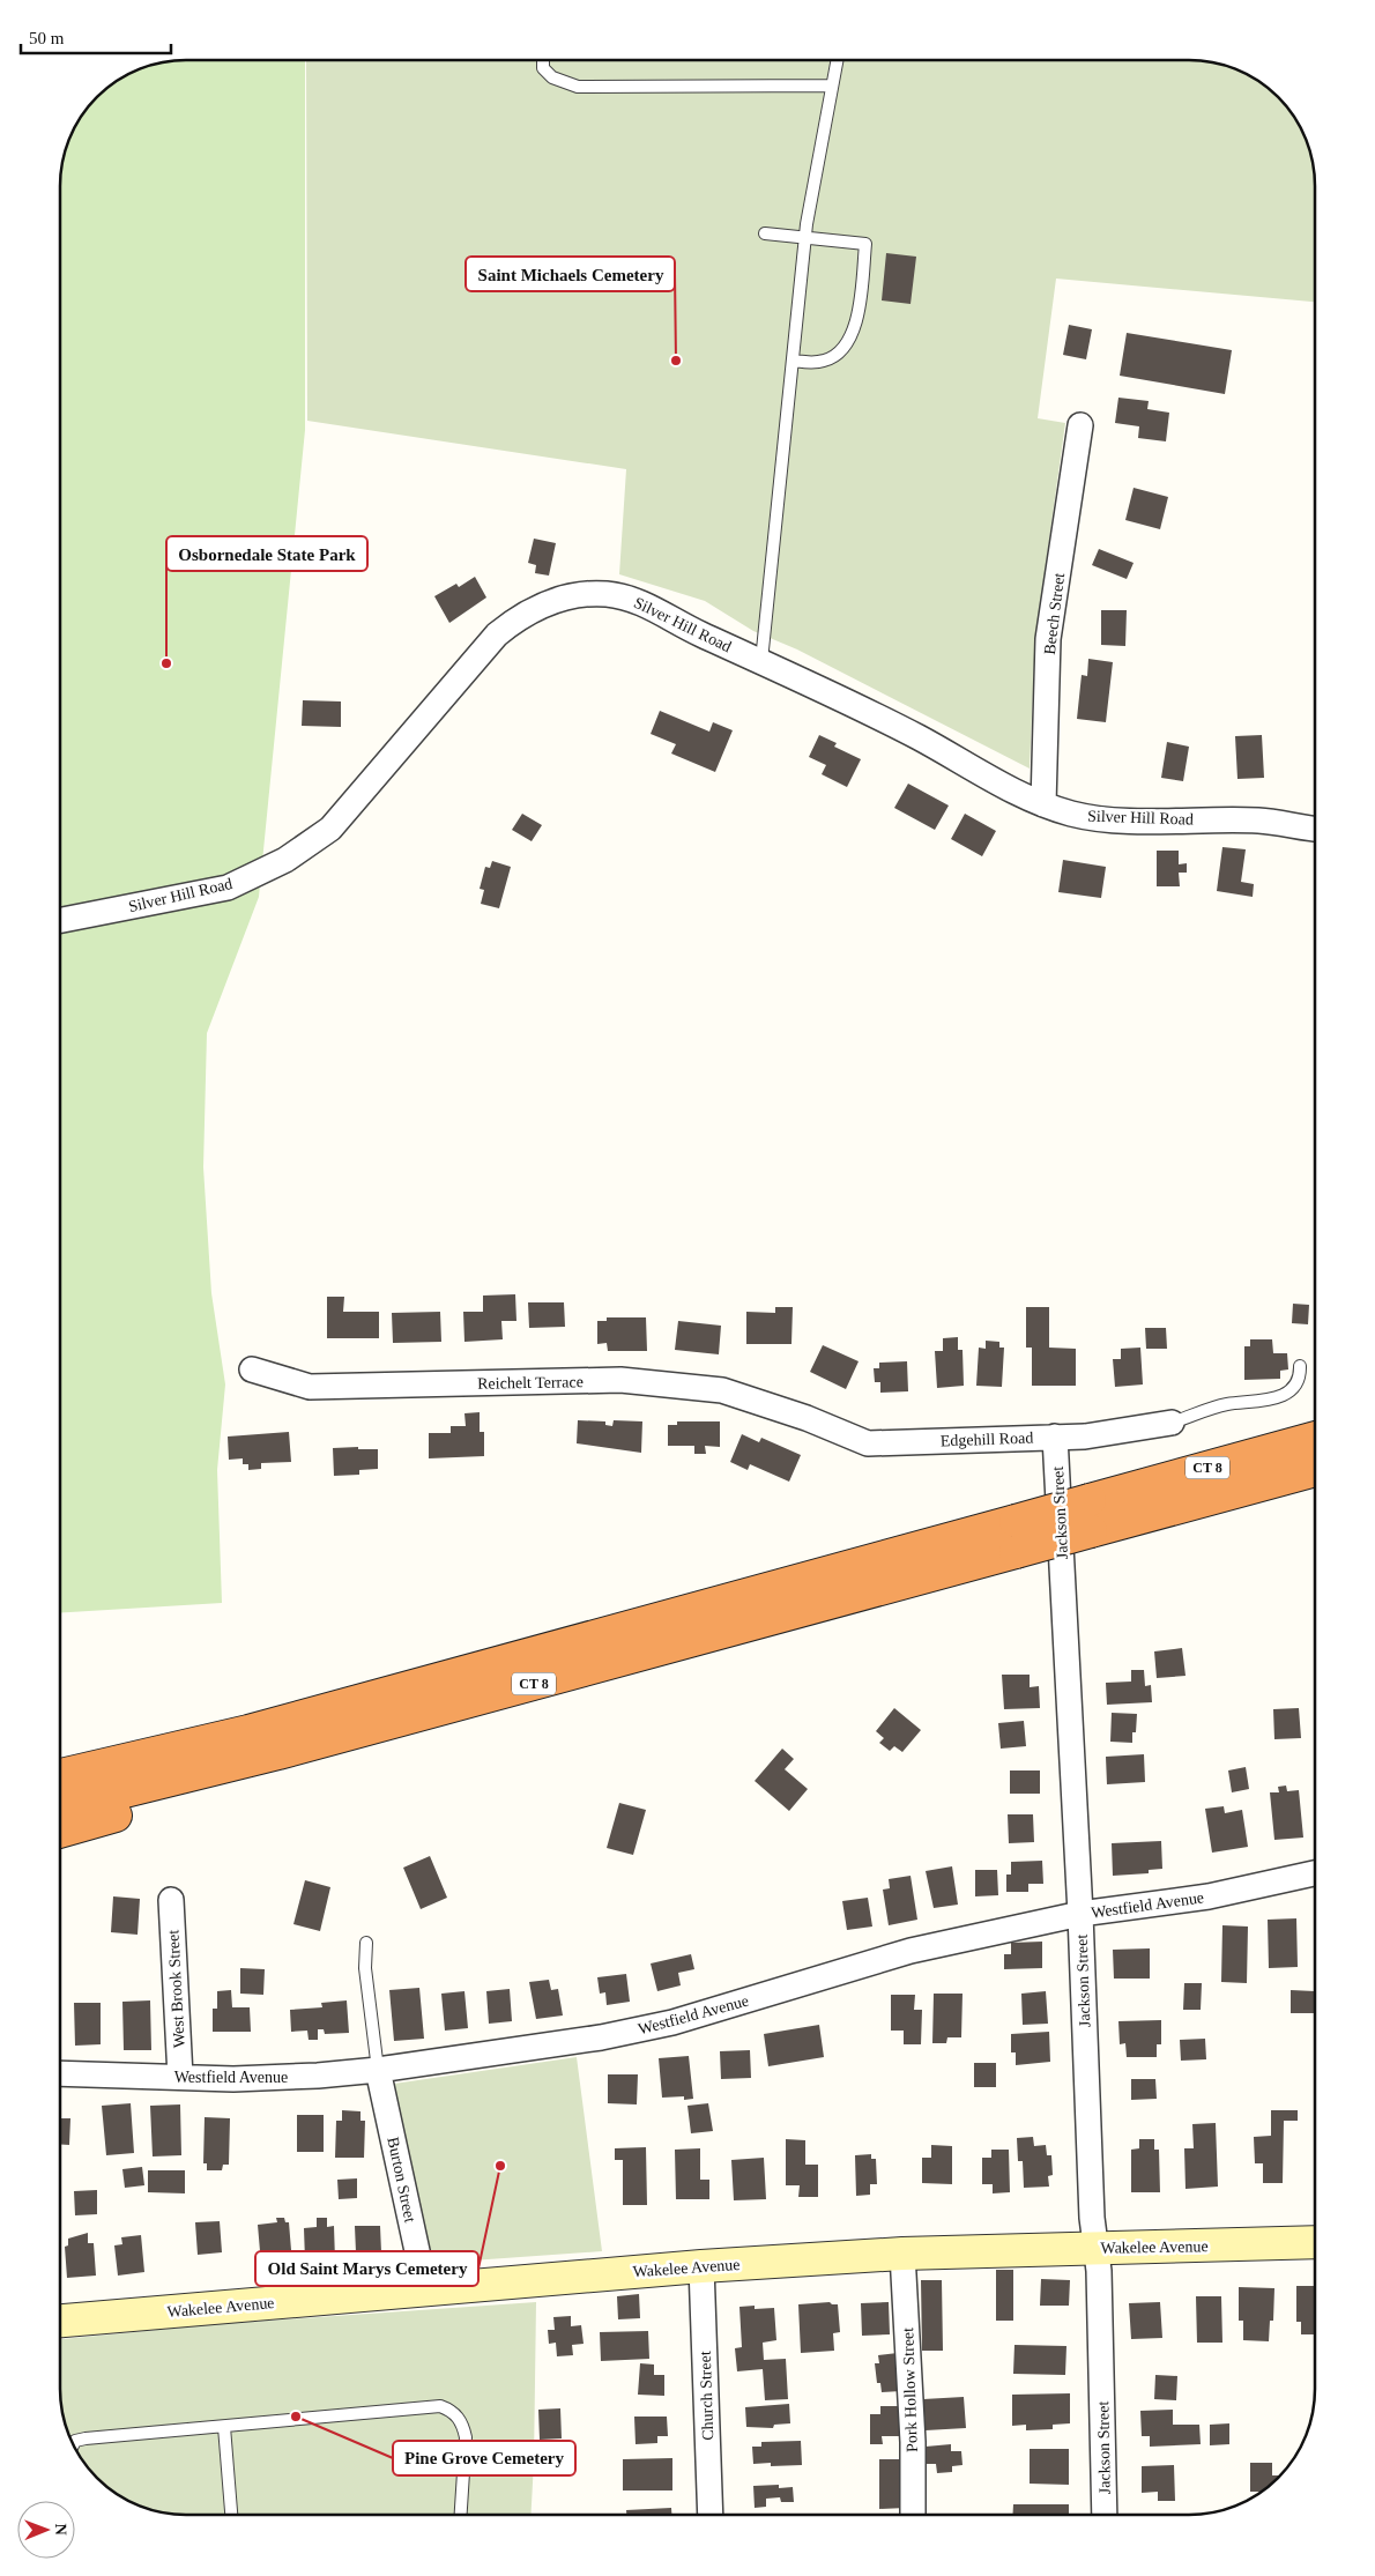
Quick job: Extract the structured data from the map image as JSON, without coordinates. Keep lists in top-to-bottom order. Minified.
{"streets":{"highway":["CT 8"],"main road":["Wakelee Avenue"],"street":["Beech Street","Silver Hill Road","Reichelt Terrace","Edgehill Road","Jackson Street","Westfield Avenue","West Brook Street","Burton Street","Pork Hollow Street","Church Street"]},"crossings":[["Beech Street","Silver Hill Road"],["Reichelt Terrace","Edgehill Road"],["Edgehill Road","Jackson Street"],["Jackson Street","Westfield Avenue"],["Jackson Street","Wakelee Avenue"],["Westfield Avenue","West Brook Street"],["Westfield Avenue","Burton Street"],["Burton Street","Wakelee Avenue"],["Wakelee Avenue","Pork Hollow Street"],["Wakelee Avenue","Church Street"]],"places":["Saint Michaels Cemetery","Osbornedale State Park","Old Saint Marys Cemetery","Pine Grove Cemetery"],"scale_bar":"50 m","north":"right"}
